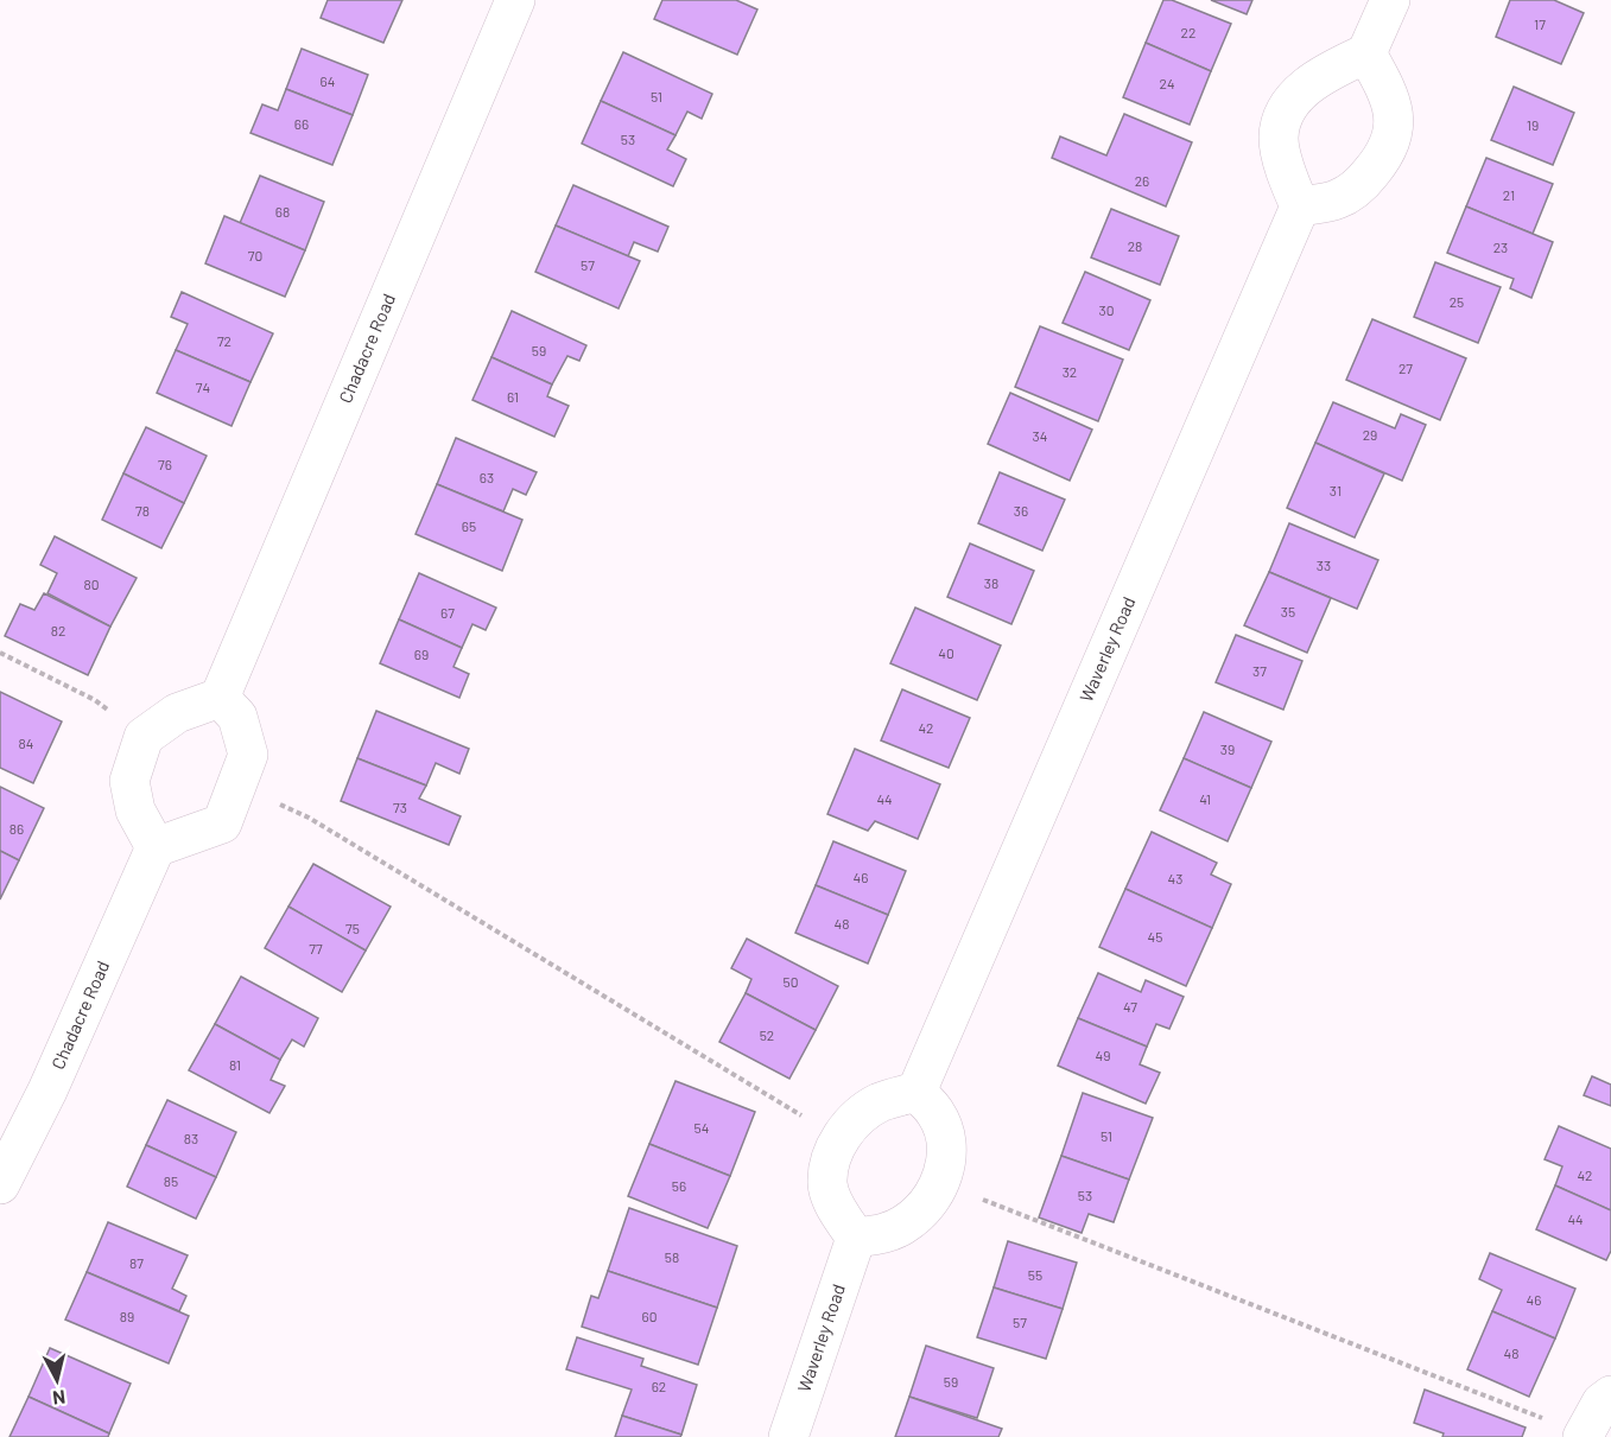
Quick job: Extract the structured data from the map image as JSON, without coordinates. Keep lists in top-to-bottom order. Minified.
{"streets":{"street":["Chadacre Road","Waverley Road"]},"house_numbers":["17","22","64","24","51","66","19","53","26","21","68","28","23","70","57","25","30","72","59","27","32","74","61","29","34","76","63","31","78","36","65","33","38","80","35","67","82","40","69","37","42","84","39","44","41","73","86","46","43","48","75","45","77","50","47","52","49","81","54","51","83","42","85","56","53","44","58","87","55","46","89","60","57","48","59","62"],"north":"bottom"}
